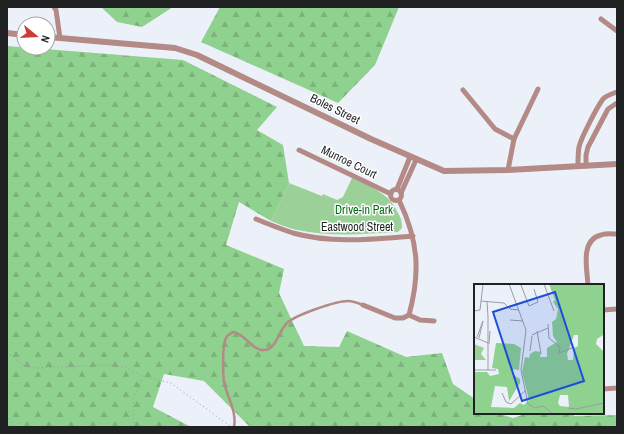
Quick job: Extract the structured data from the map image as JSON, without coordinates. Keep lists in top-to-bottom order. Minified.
{"streets":{"street":["Boles Street","Munroe Court","Eastwood Street"]},"parks":["Drive-in Park"],"north":"right"}
